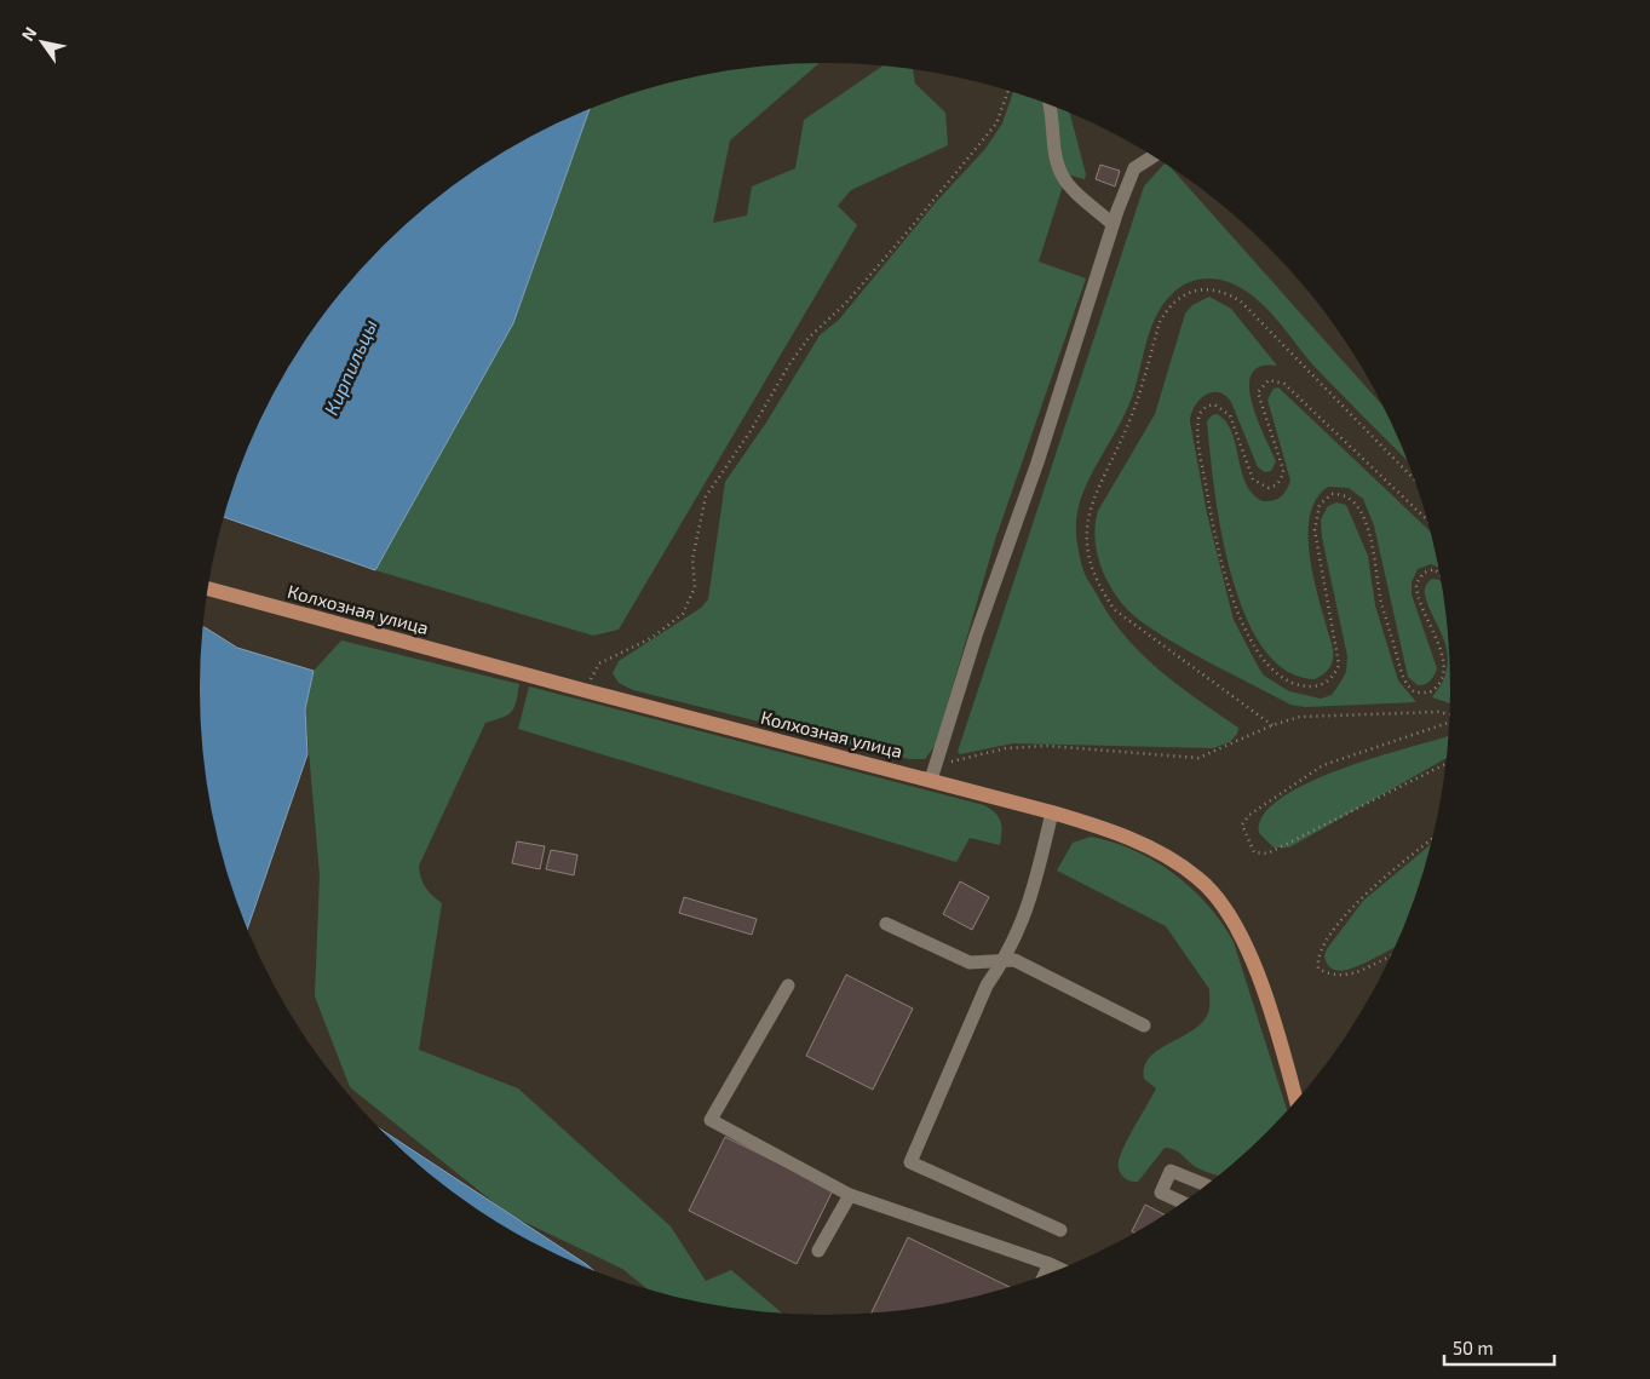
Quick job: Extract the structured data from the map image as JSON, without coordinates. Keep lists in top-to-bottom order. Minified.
{"streets":{"main road":["Колхозная улица"]},"water":["Кирпильцы"],"scale_bar":"50 m","north":"top left"}
